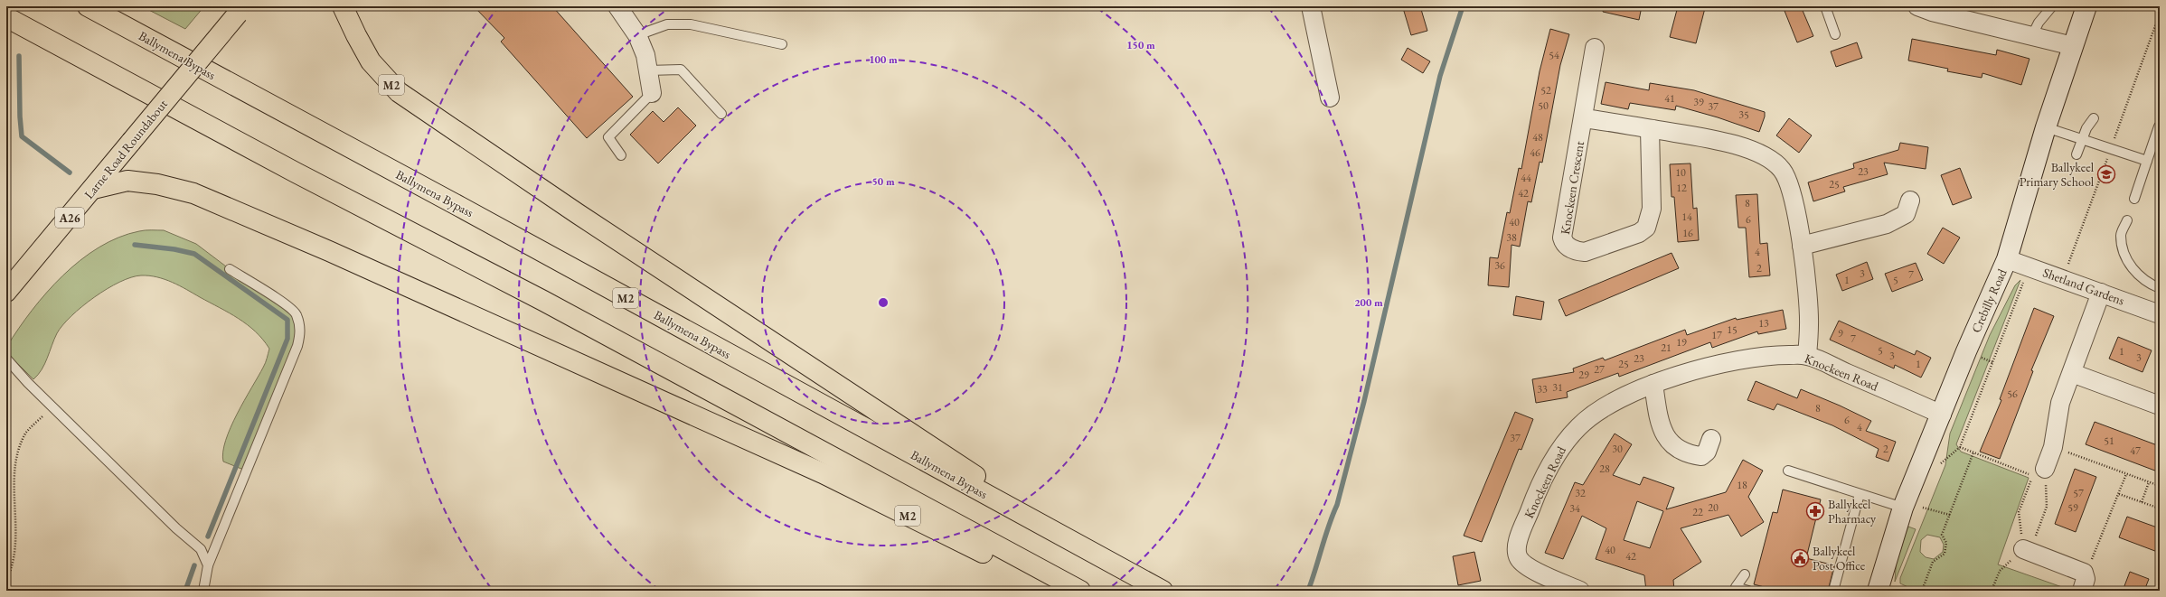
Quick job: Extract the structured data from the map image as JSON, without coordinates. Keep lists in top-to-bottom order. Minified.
{"streets":{"highway":["Ballymena Bypass","M2","Larne Road Roundabout","A26"],"street":["Knockeen Crescent","Shetland Gardens","Crebilly Road","Knockeen Road"]},"crossings":[["M2","Larne Road Roundabout"],["Shetland Gardens","Crebilly Road"],["Crebilly Road","Knockeen Road"]],"places":{"school or university":["Ballykeel Primary School"],"pharmacy":["Ballykeel Pharmacy"],"public building":["Ballykeel Post Office"]},"house_numbers":["54","52","41","39","50","37","35","48","46","23","10","44","25","12","42","8","14","6","40","16","38","4","36","2","3","7","1","5","13","15","9","17","7","19","21","5","1","3","3","23","25","1","27","29","31","33","56","8","6","4","37","51","30","2","47","28","18","32","57","20","59","34","22","40","42"],"rings":["150 m","100 m","50 m","200 m"]}
